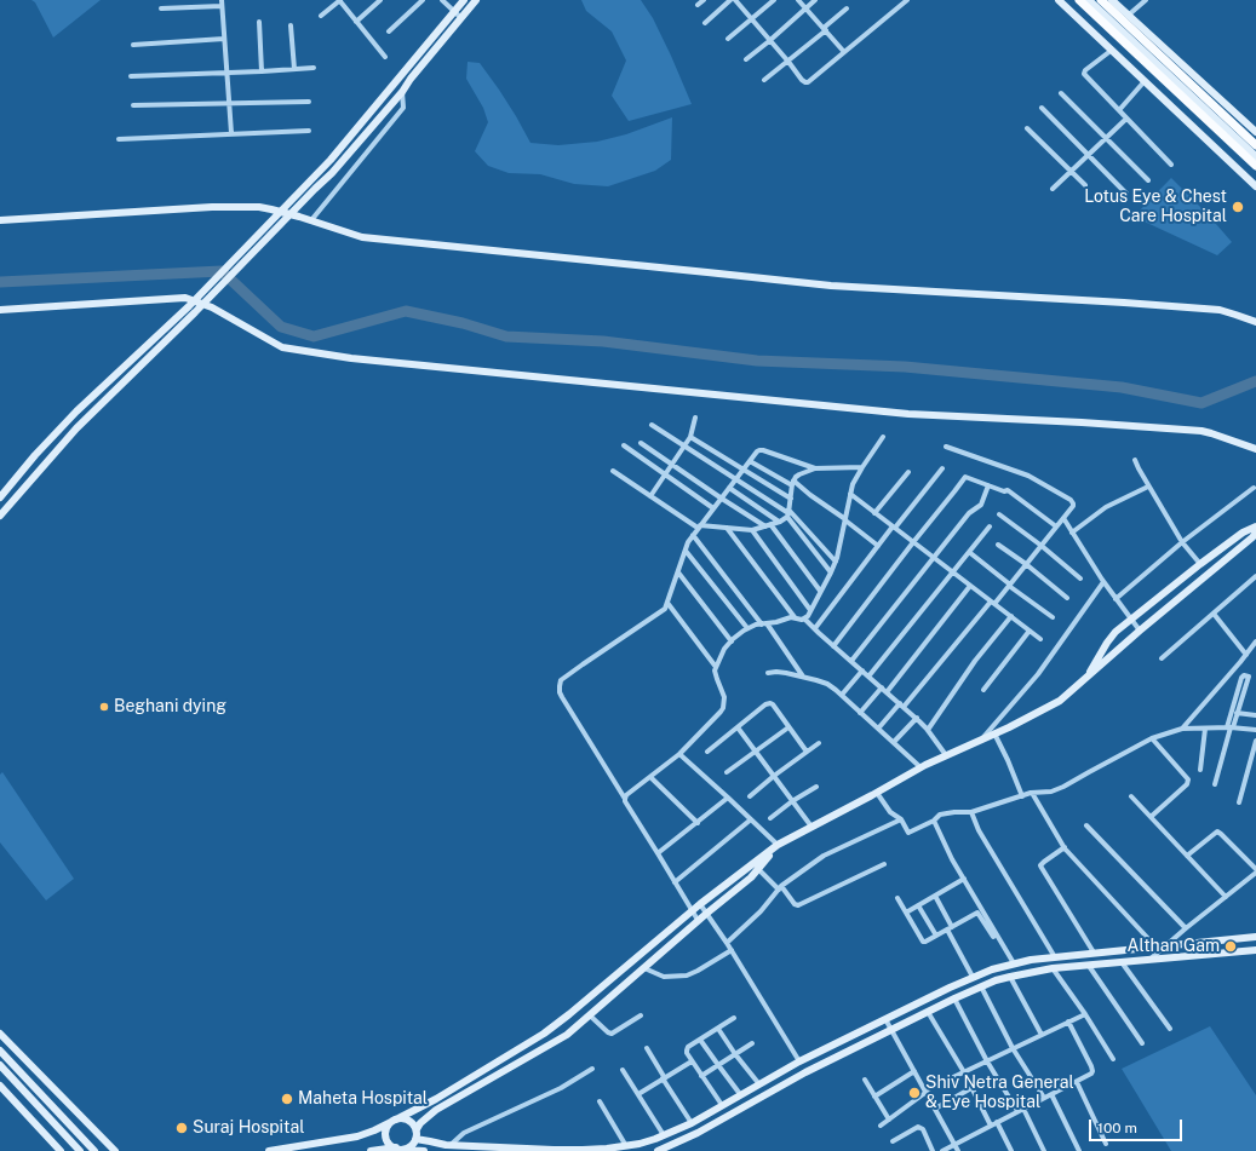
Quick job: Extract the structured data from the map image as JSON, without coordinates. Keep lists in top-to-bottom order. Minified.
{"places":["Lotus Eye & Chest Care Hospital","Beghani dying","Althan Gam","Shiv Netra General & Eye Hospital","Maheta Hospital","Suraj Hospital"],"scale_bar":"100 m"}
